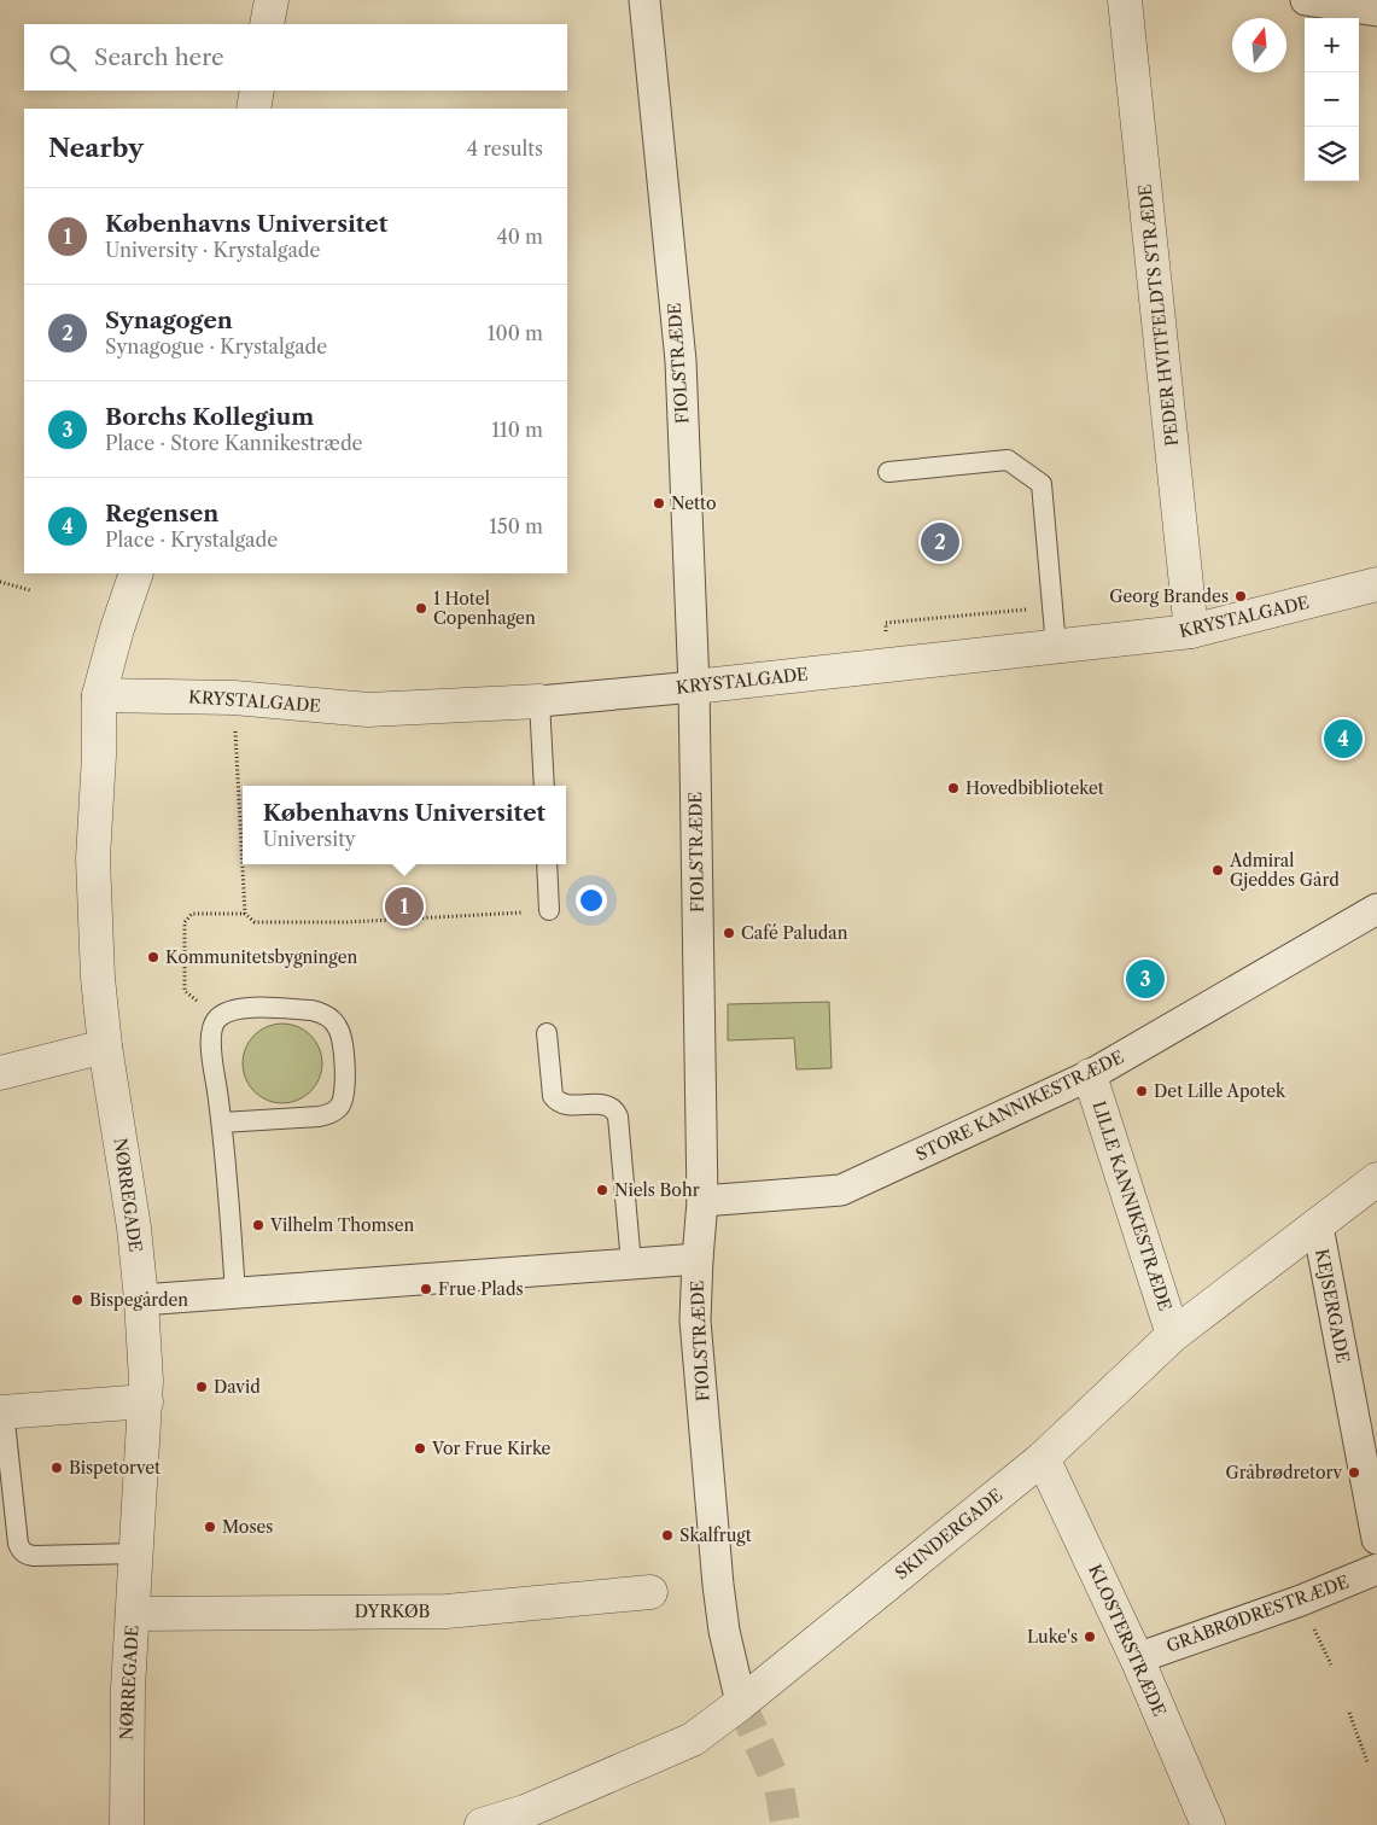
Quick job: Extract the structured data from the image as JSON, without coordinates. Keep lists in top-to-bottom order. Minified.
{"streets":{"street":["PEDER HVITFELDTS STRÆDE","FIOLSTRÆDE","KRYSTALGADE","STORE KANNIKESTRÆDE","NØRREGADE","LILLE KANNIKESTRÆDE","KEJSERGADE","SKINDERGADE","DYRKØB","GRÅBRØDRESTRÆDE","KLOSTERSTRÆDE"]},"crossings":[["PEDER HVITFELDTS STRÆDE","KRYSTALGADE"],["FIOLSTRÆDE","KRYSTALGADE"],["FIOLSTRÆDE","STORE KANNIKESTRÆDE"],["FIOLSTRÆDE","SKINDERGADE"],["KRYSTALGADE","NØRREGADE"],["STORE KANNIKESTRÆDE","LILLE KANNIKESTRÆDE"],["NØRREGADE","DYRKØB"],["LILLE KANNIKESTRÆDE","SKINDERGADE"],["KEJSERGADE","SKINDERGADE"],["SKINDERGADE","KLOSTERSTRÆDE"],["GRÅBRØDRESTRÆDE","KLOSTERSTRÆDE"]],"places":["Netto","Georg Brandes","1 Hotel Copenhagen","Hovedbiblioteket","Admiral Gjeddes Gård","Café Paludan","Kommunitetsbygningen","Det Lille Apotek","Niels Bohr","Vilhelm Thomsen","Frue Plads","Bispegården","David","Vor Frue Kirke","Bispetorvet","Gråbrødretorv","Moses","Skalfrugt","Luke's"],"north":"top","page":{"map_buttons":["+","−"],"search":"Search here","heading":["Nearby","4 results"],"list":[{"mark":"1","name":"Københavns Universitet","note":"University · Krystalgade","value":"40 m"},{"mark":"2","name":"Synagogen","note":"Synagogue · Krystalgade","value":"100 m"},{"mark":"3","name":"Borchs Kollegium","note":"Place · Store Kannikestræde","value":"110 m"},{"mark":"4","name":"Regensen","note":"Place · Krystalgade","value":"150 m"}],"pins":["2","4","1","3"],"popup":["Københavns Universitet","University"]}}
